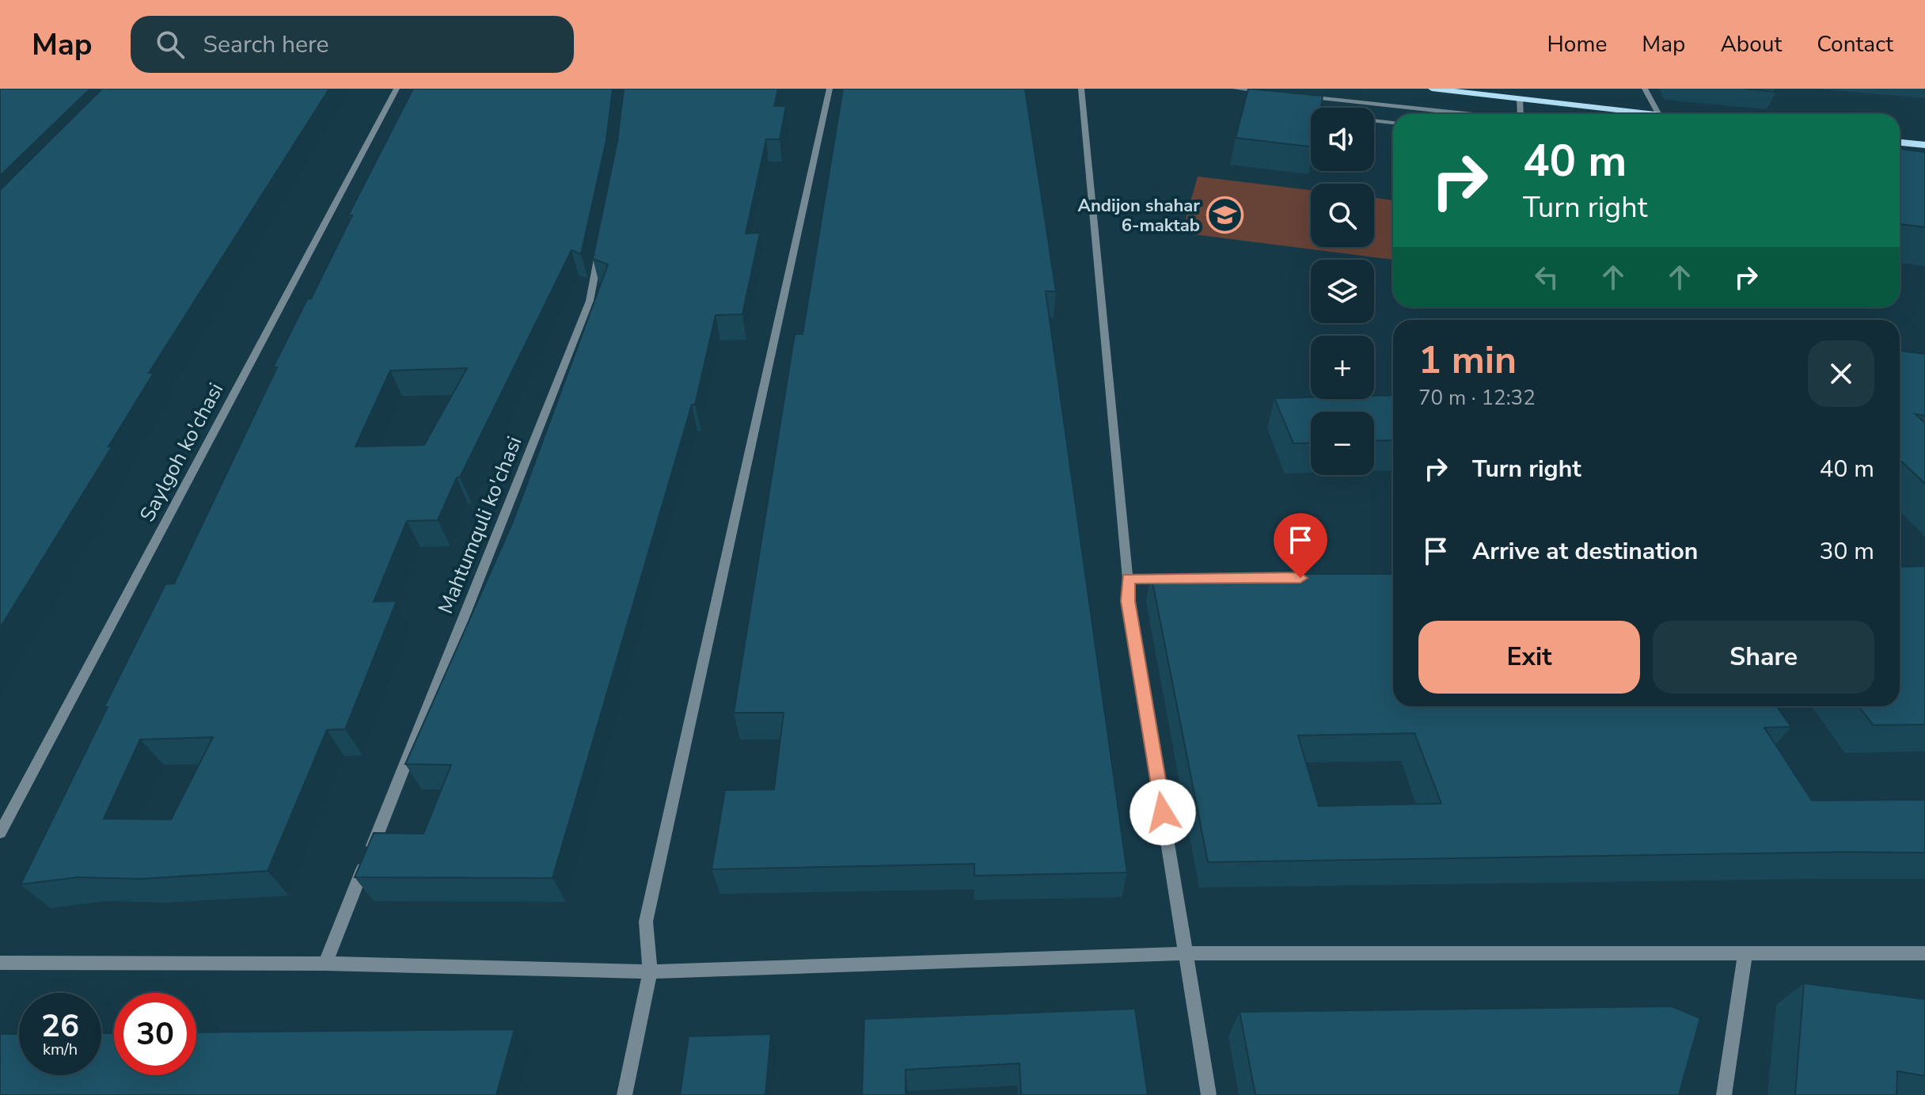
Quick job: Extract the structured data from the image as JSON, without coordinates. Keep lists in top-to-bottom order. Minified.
{"streets":{"street":["Saylgoh ko'chasi","Mahtumquli ko'chasi"]},"places":{"school or university":["Andijon shahar 6-maktab"]},"page":{"header":"Map","search":"Search here","nav":["Home","Map","About","Contact"],"map_buttons":["+","−"],"turn":["40 m","Turn right"],"heading":["1 min","70 m · 12:32"],"list":[{"name":"Turn right","value":"40 m"},{"name":"Arrive at destination","value":"30 m"}],"buttons":["Exit","Share"],"speed":"26 km/h","limit":"30"}}
